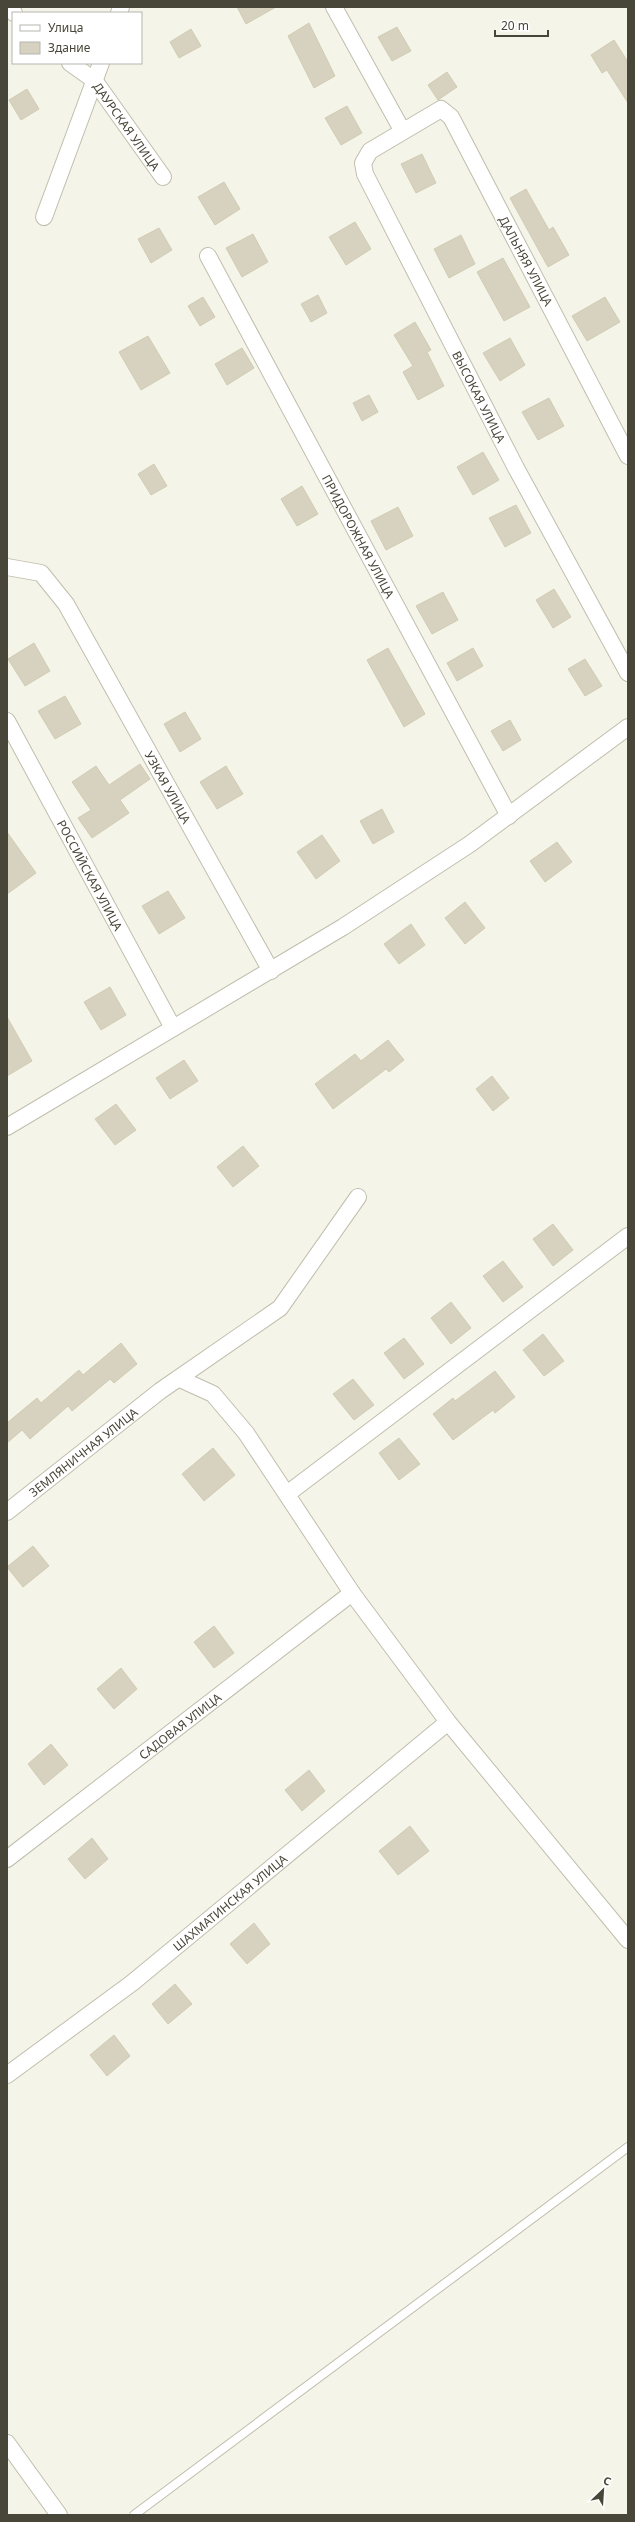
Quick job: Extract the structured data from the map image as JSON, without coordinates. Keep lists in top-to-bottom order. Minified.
{"streets":{"street":["ДАУРСКАЯ УЛИЦА","ДАЛЬНЯЯ УЛИЦА","ВЫСОКАЯ УЛИЦА","ПРИДОРОЖНАЯ УЛИЦА","УЗКАЯ УЛИЦА","РОССИЙСКАЯ УЛИЦА","ЗЕМЛЯНИЧНАЯ УЛИЦА","САДОВАЯ УЛИЦА","ШАХМАТИНСКАЯ УЛИЦА"]},"crossings":[["ДАЛЬНЯЯ УЛИЦА","ВЫСОКАЯ УЛИЦА"]],"legend":["Улица","Здание"],"scale_bar":"20 m","north":"top right"}
